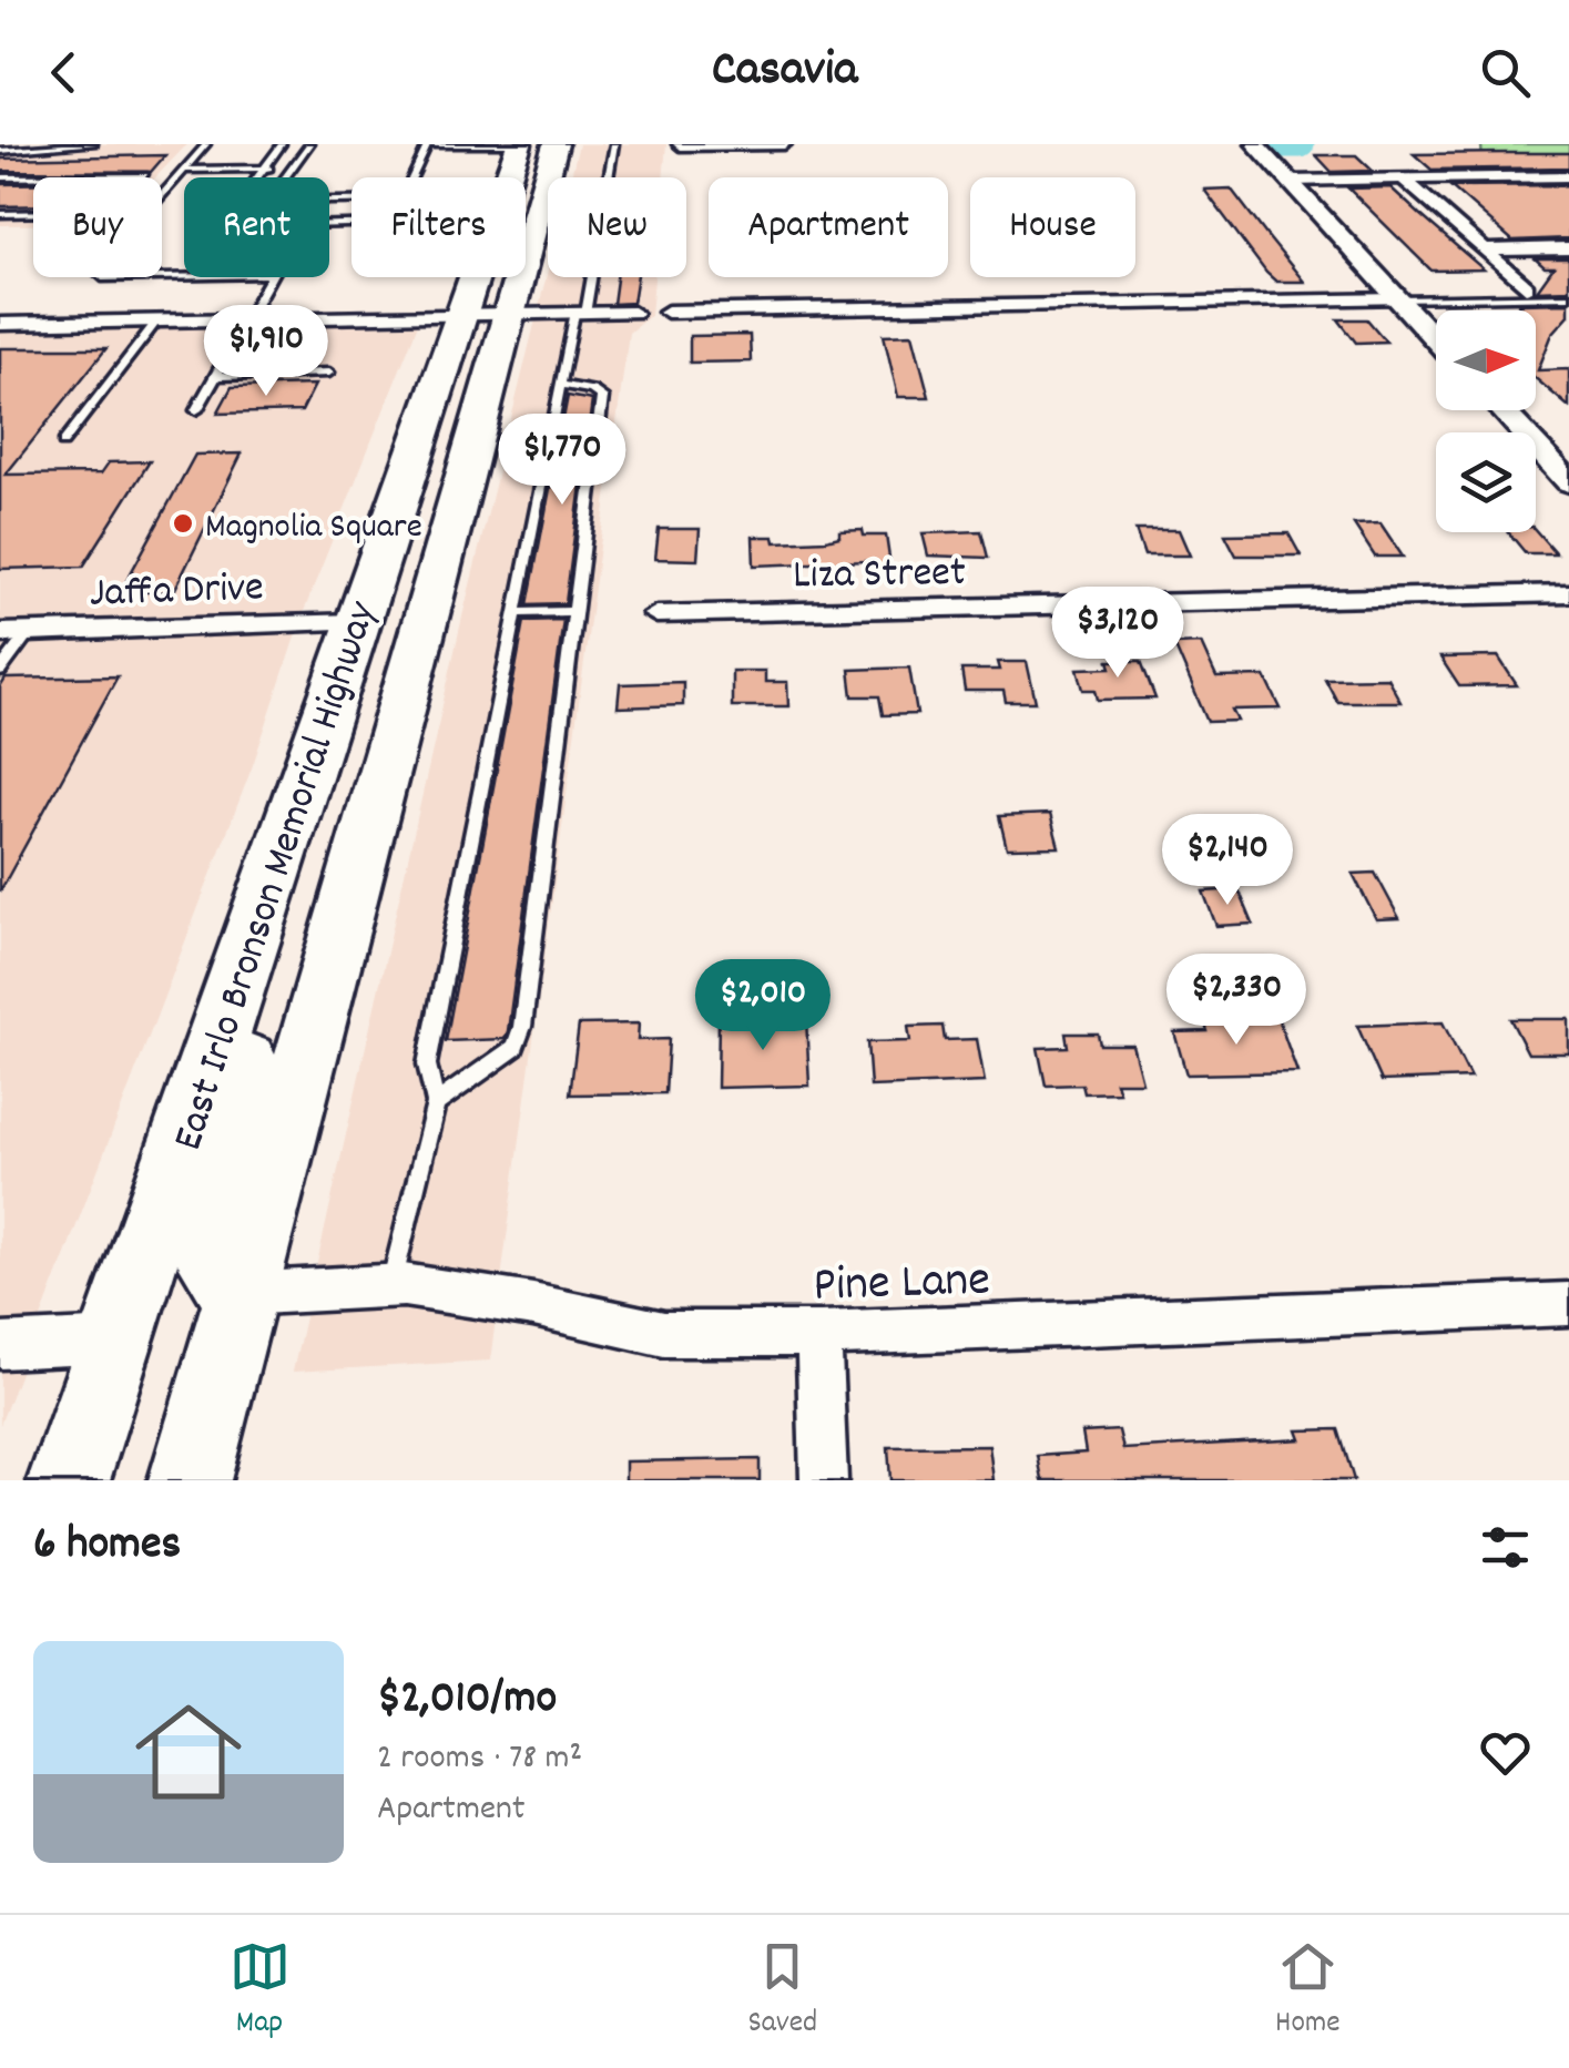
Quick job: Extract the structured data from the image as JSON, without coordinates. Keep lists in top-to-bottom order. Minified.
{"streets":{"highway":["East Irlo Bronson Memorial Highway"],"street":["Liza Street","Jaffa Drive","Pine Lane"]},"crossings":[["Jaffa Drive","East Irlo Bronson Memorial Highway"],["East Irlo Bronson Memorial Highway","Pine Lane"]],"places":["Magnolia Square"],"north":"right","page":{"header":"Casavia","chip":["Buy","Rent","Filters","New","Apartment","House"],"price":["$1,910","$1,770","$3,120","$2,140","$2,330","$2,010"],"heading":"6 homes","list":[{"name":"$2,010/mo","note":"2 rooms · 78 m² · Apartment"}],"tabs":["Map","Saved","Home"]}}
